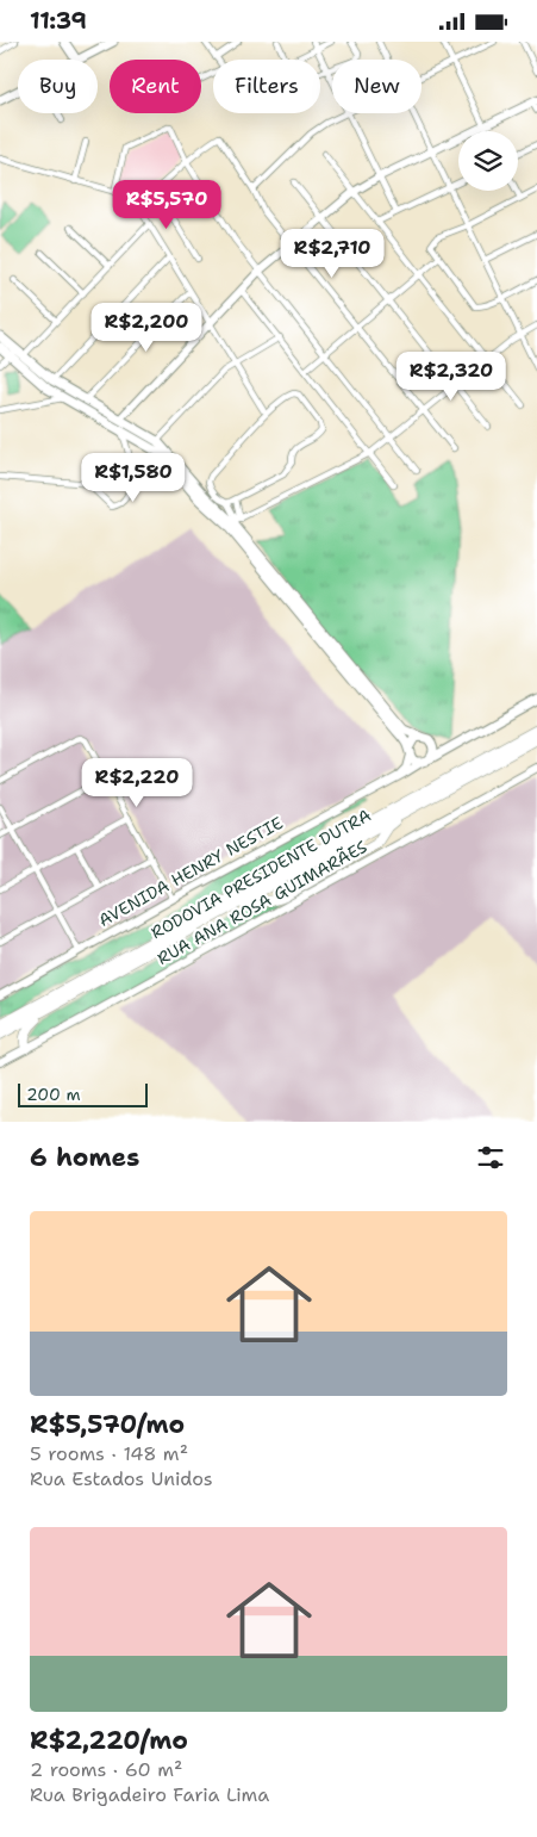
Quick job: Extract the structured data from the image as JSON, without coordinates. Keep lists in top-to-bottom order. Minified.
{"streets":{"highway":["RODOVIA PRESIDENTE DUTRA"],"street":["AVENIDA HENRY NESTIE","RUA ANA ROSA GUIMARÃES"]},"scale_bar":"200 m","page":{"status":"11:39","chip":["Buy","Rent","Filters","New"],"price":["R$5,570","R$2,710","R$2,200","R$2,320","R$1,580","R$2,220"],"scale":"200 m","heading":"6 homes","list":[{"name":"R$5,570/mo","note":"5 rooms · 148 m² · Rua Estados Unidos"},{"name":"R$2,220/mo","note":"2 rooms · 60 m² · Rua Brigadeiro Faria Lima"}]}}
